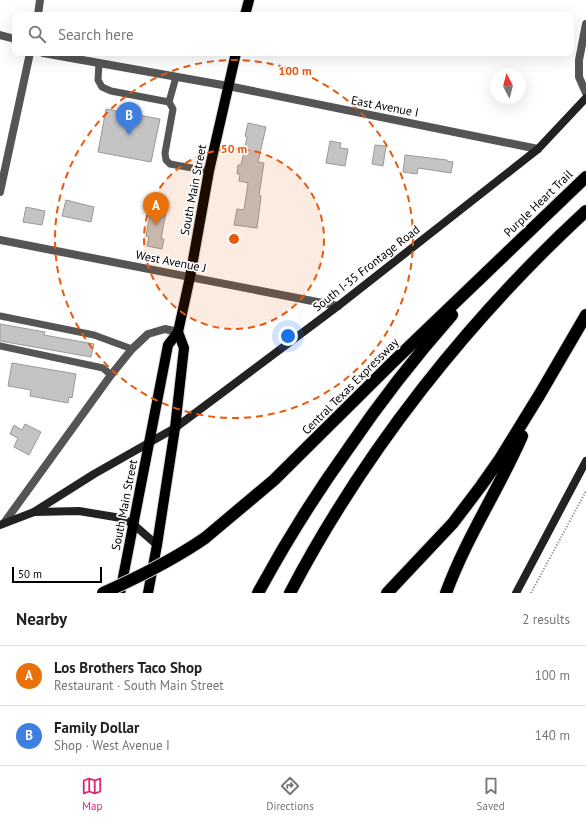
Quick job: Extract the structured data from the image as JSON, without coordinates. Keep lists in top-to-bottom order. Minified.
{"streets":{"highway":["Purple Heart Trail","Central Texas Expressway"],"main road":["South Main Street","South I-35 Frontage Road"],"street":["East Avenue I","West Avenue J"]},"crossings":[["East Avenue I","South Main Street"],["East Avenue I","South I-35 Frontage Road"],["South Main Street","West Avenue J"],["South Main Street","South I-35 Frontage Road"],["Purple Heart Trail","Central Texas Expressway"],["West Avenue J","South I-35 Frontage Road"]],"scale_bar":"50 m","north":"top","page":{"search":"Search here","pins":["B","A"],"scale":"50 m","heading":["Nearby","2 results"],"list":[{"mark":"A","name":"Los Brothers Taco Shop","note":"Restaurant · South Main Street","value":"100 m"},{"mark":"B","name":"Family Dollar","note":"Shop · West Avenue I","value":"140 m"}],"nav":["Map","Directions","Saved"]},"rings":["100 m","50 m"]}
